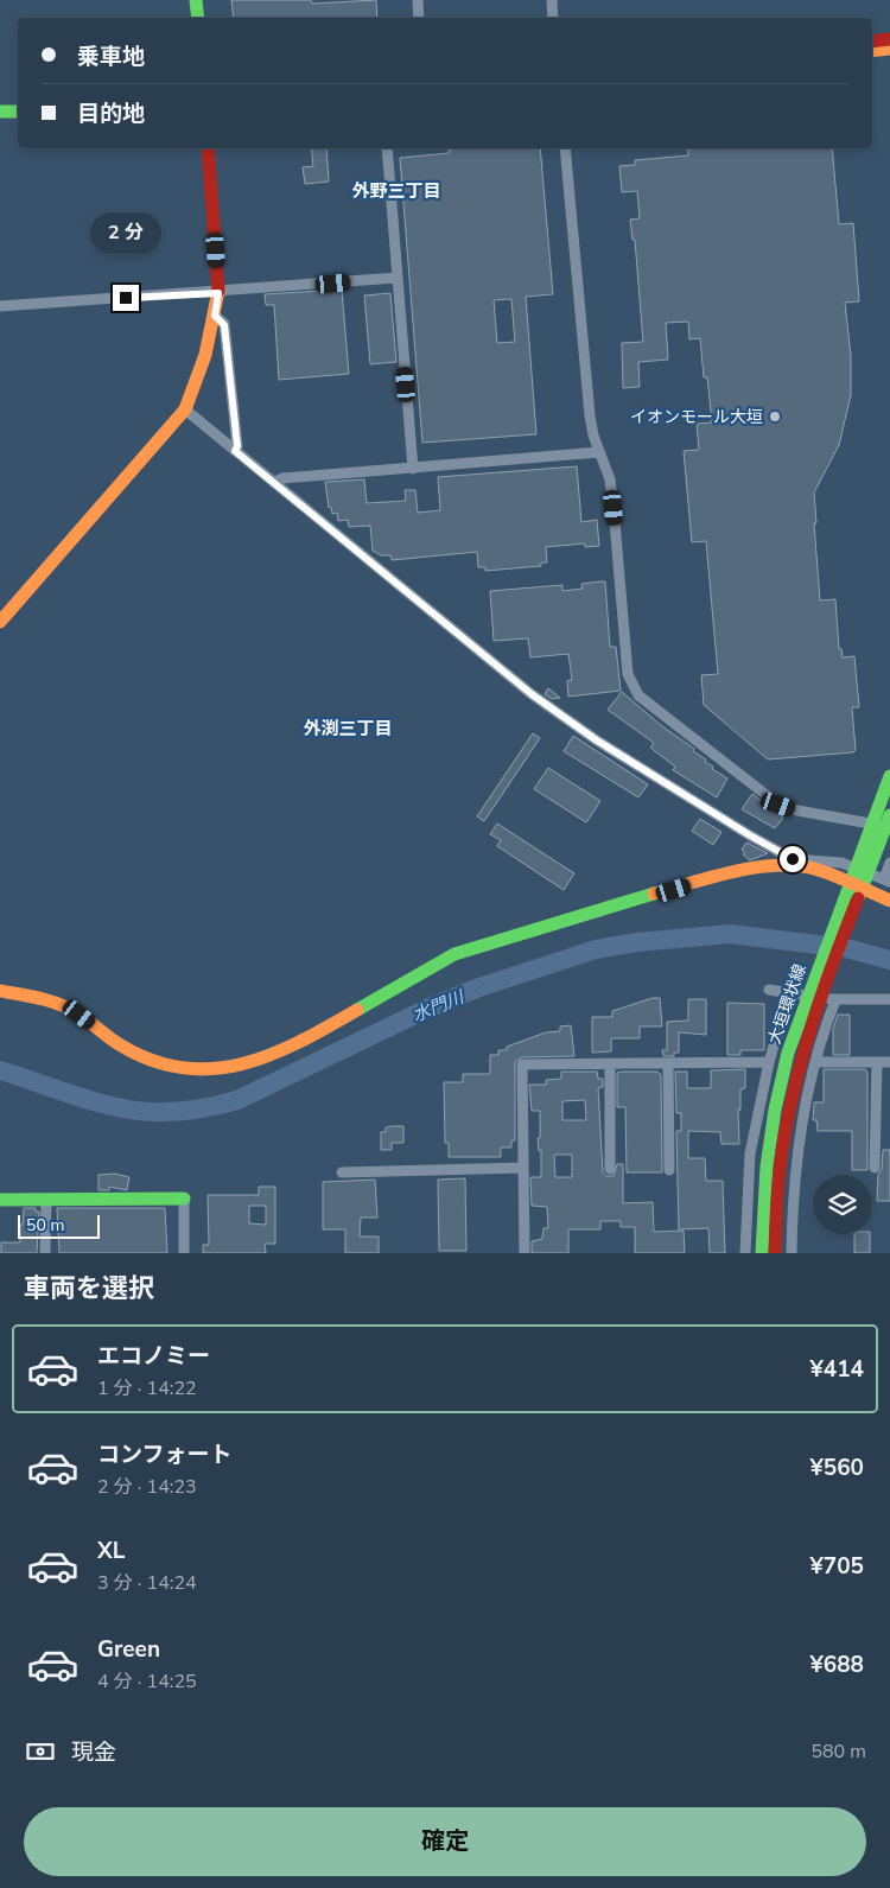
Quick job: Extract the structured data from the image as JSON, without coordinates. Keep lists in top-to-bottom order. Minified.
{"streets":{"street":["大垣環状線"]},"districts":["外野三丁目","外渕三丁目"],"water":["水門川"],"places":["イオンモール大垣"],"scale_bar":"50 m","page":{"banner":["乗車地","目的地"],"bubble":"2 分","scale":"50 m","heading":"車両を選択","list":[{"name":"エコノミー","note":"1 分 · 14:22","value":"¥414"},{"name":"コンフォート","note":"2 分 · 14:23","value":"¥560"},{"name":"XL","note":"3 分 · 14:24","value":"¥705"},{"name":"Green","note":"4 分 · 14:25","value":"¥688"}],"pay":["現金","580 m"],"buttons":"確定"}}
